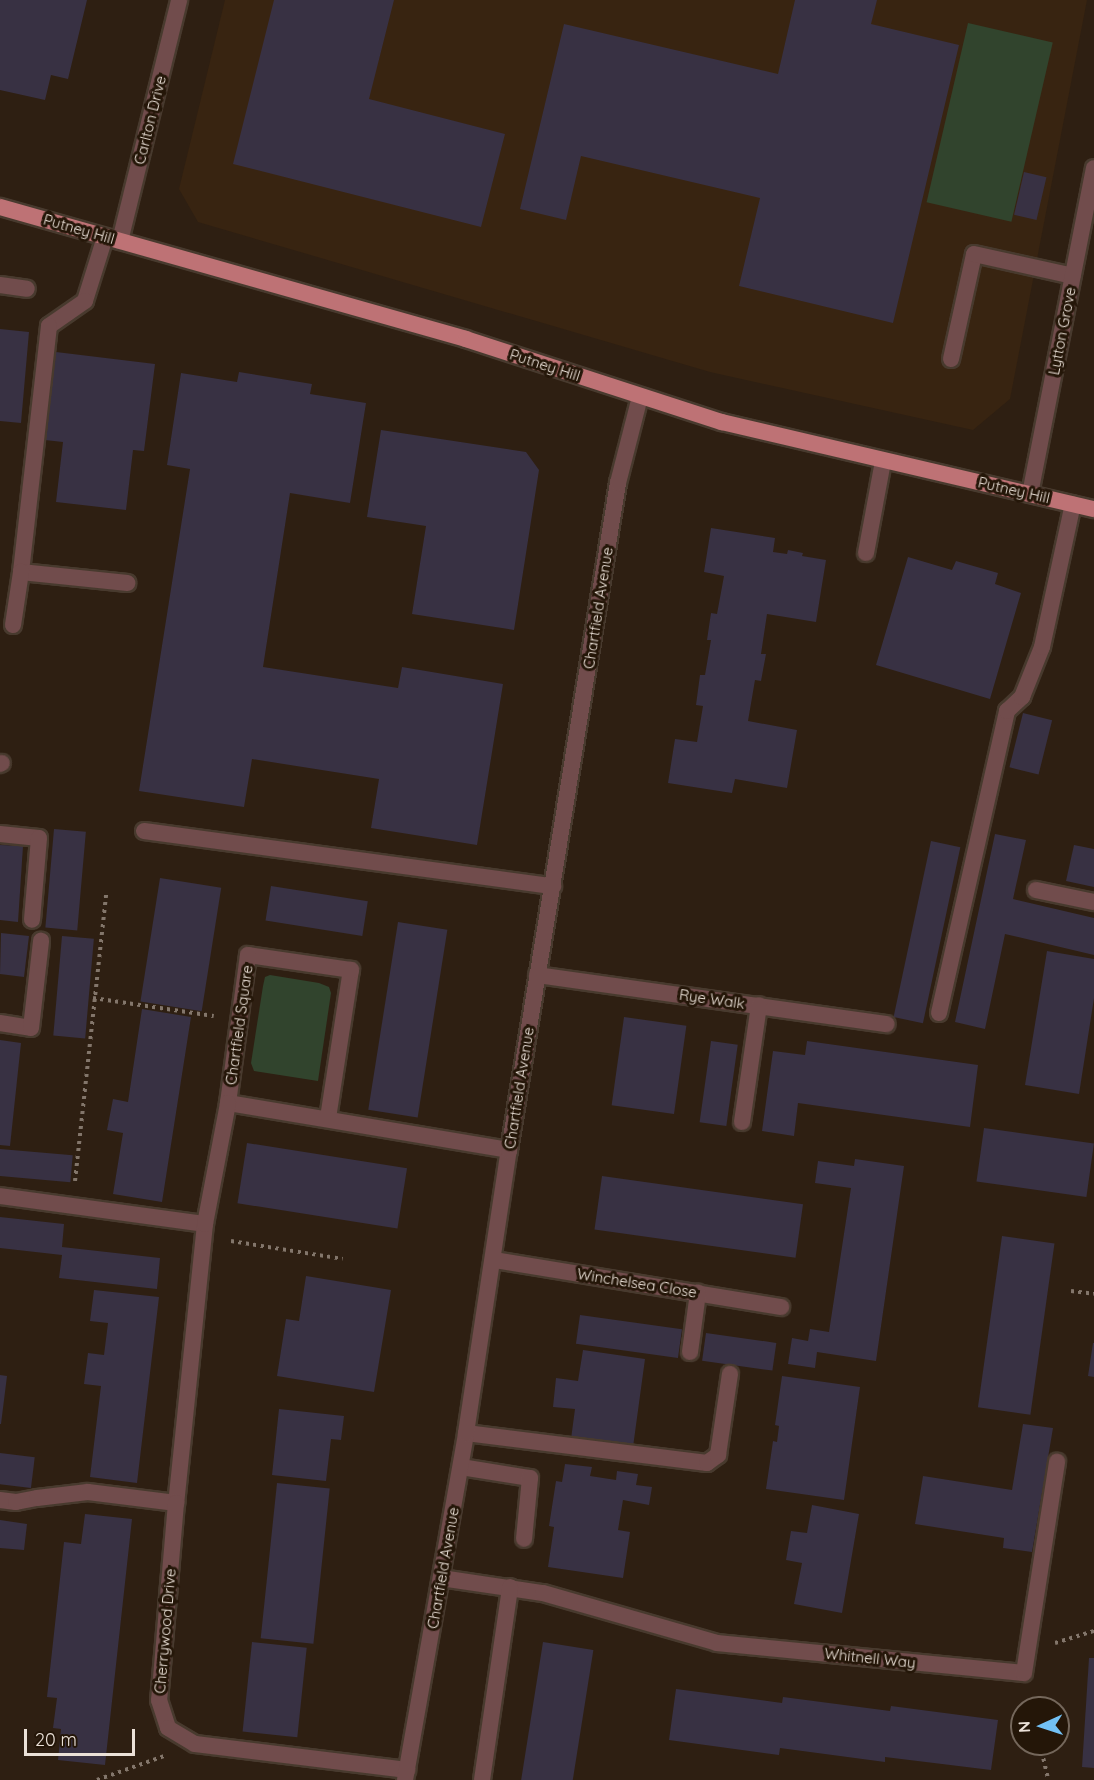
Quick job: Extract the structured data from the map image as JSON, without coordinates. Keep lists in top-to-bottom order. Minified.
{"streets":{"main road":["Putney Hill"],"street":["Carlton Drive","Lytton Grove","Chartfield Avenue","Rye Walk","Chartfield Square","Winchelsea Close","Cherrywood Drive","Whitnell Way"]},"crossings":[["Carlton Drive","Putney Hill"],["Putney Hill","Lytton Grove"],["Putney Hill","Chartfield Avenue"],["Chartfield Avenue","Rye Walk"],["Chartfield Avenue","Chartfield Square"],["Chartfield Avenue","Winchelsea Close"],["Chartfield Avenue","Cherrywood Drive"],["Chartfield Avenue","Whitnell Way"],["Chartfield Square","Cherrywood Drive"]],"scale_bar":"20 m","north":"left"}
